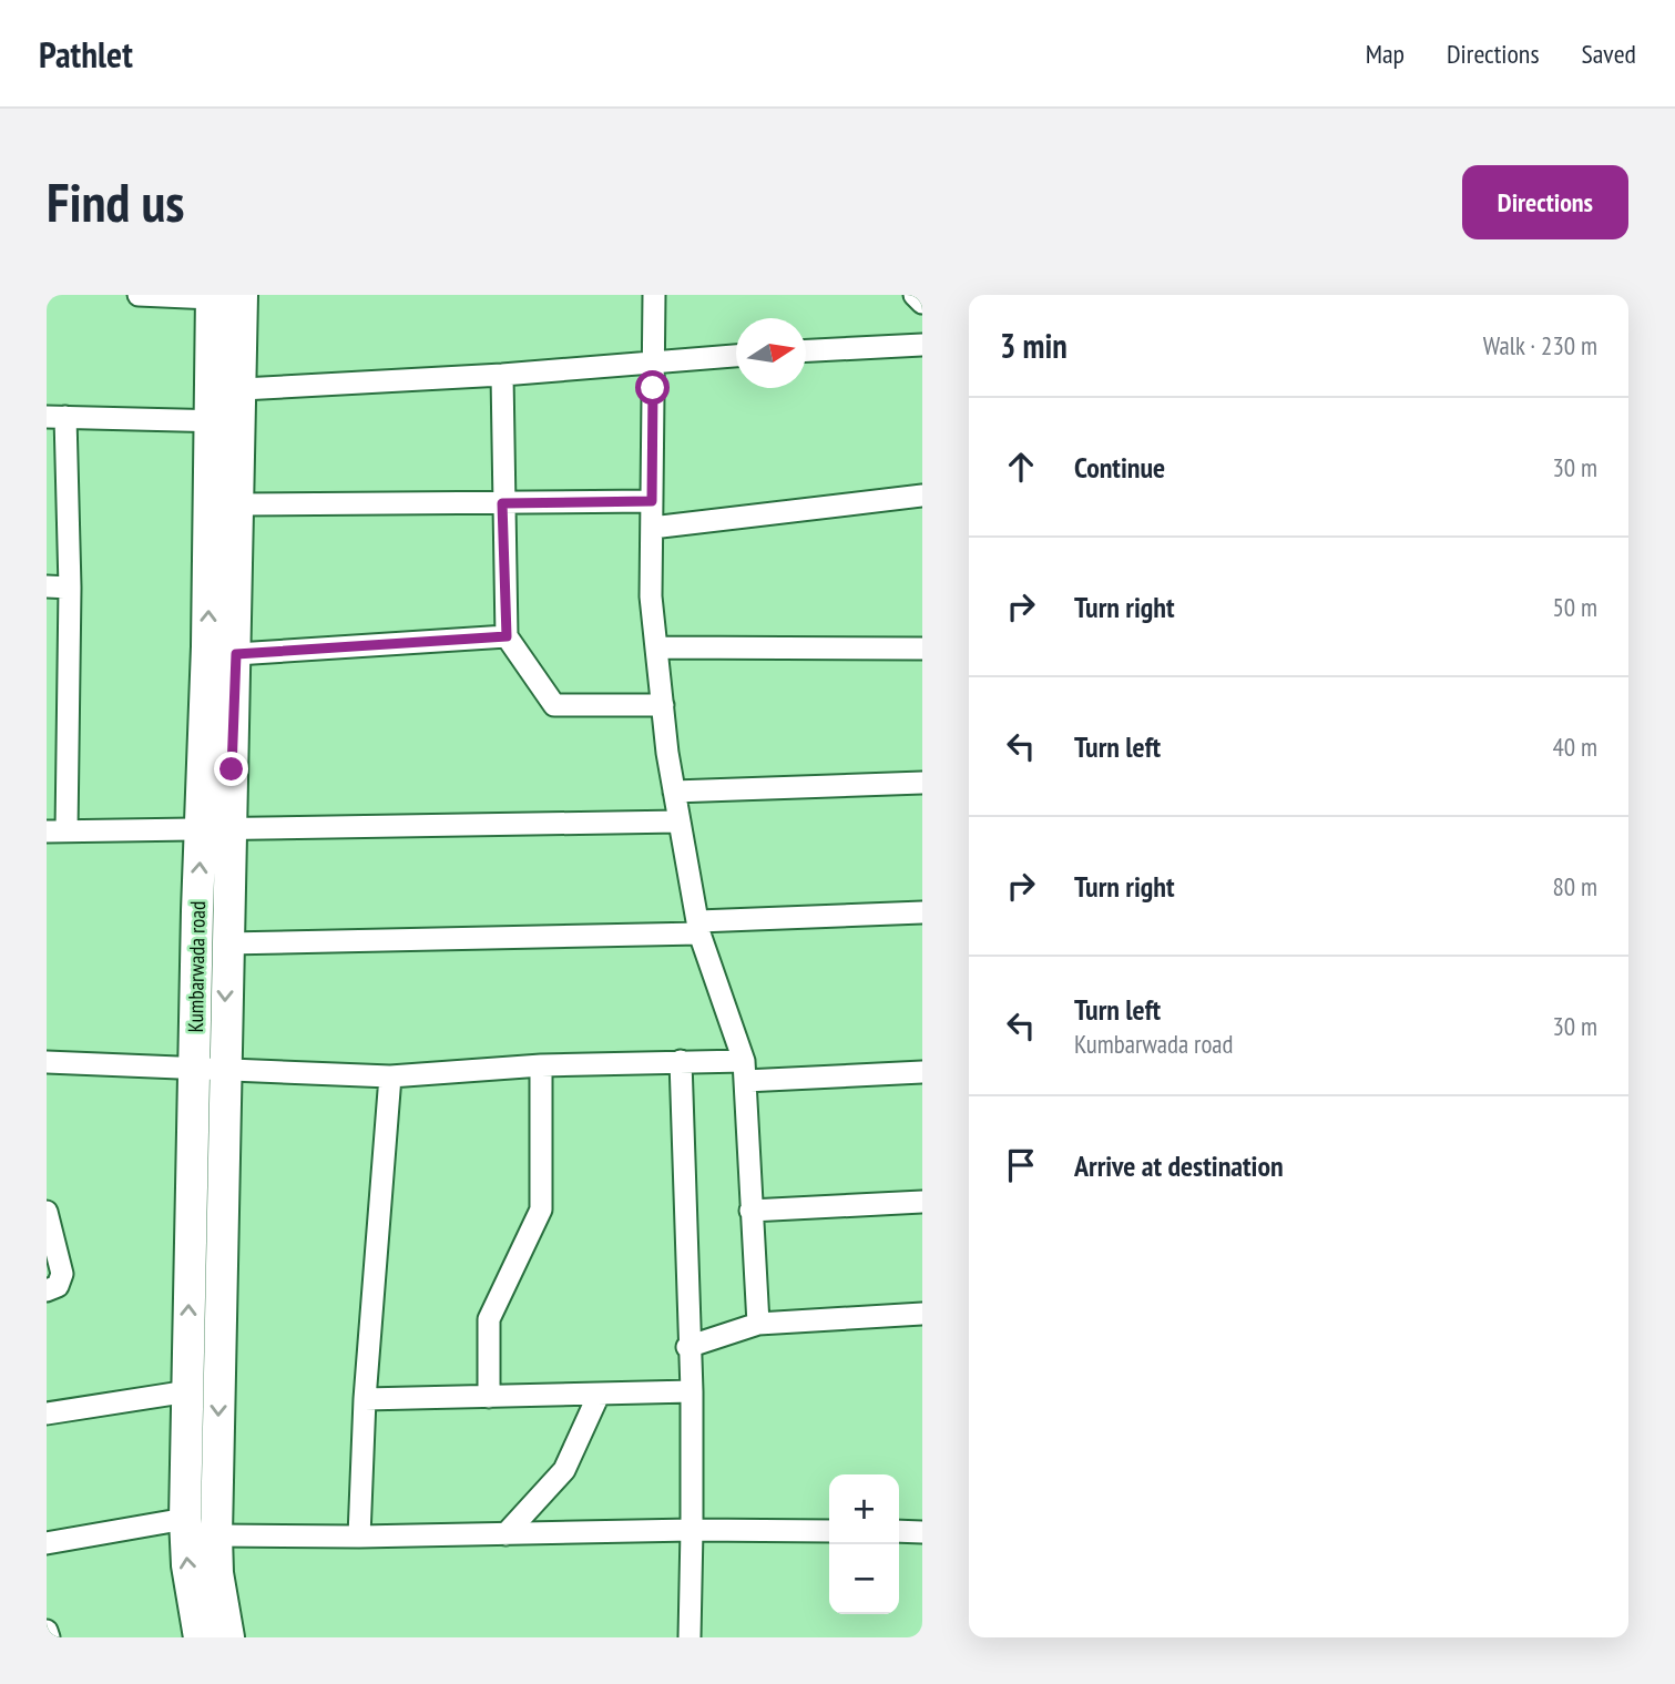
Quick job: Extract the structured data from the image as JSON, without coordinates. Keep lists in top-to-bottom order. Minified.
{"streets":{"street":["Kumbarwada road"]},"north":"right","page":{"header":"Pathlet","nav":["Map","Directions","Saved"],"buttons":"Directions","title":"Find us","heading":["3 min","Walk · 230 m"],"list":[["Continue","30 m"],["Turn right","50 m"],["Turn left","40 m"],["Turn right","80 m"],["Turn left","Kumbarwada road","30 m"],"Arrive at destination"],"map_buttons":["+","−"]}}
